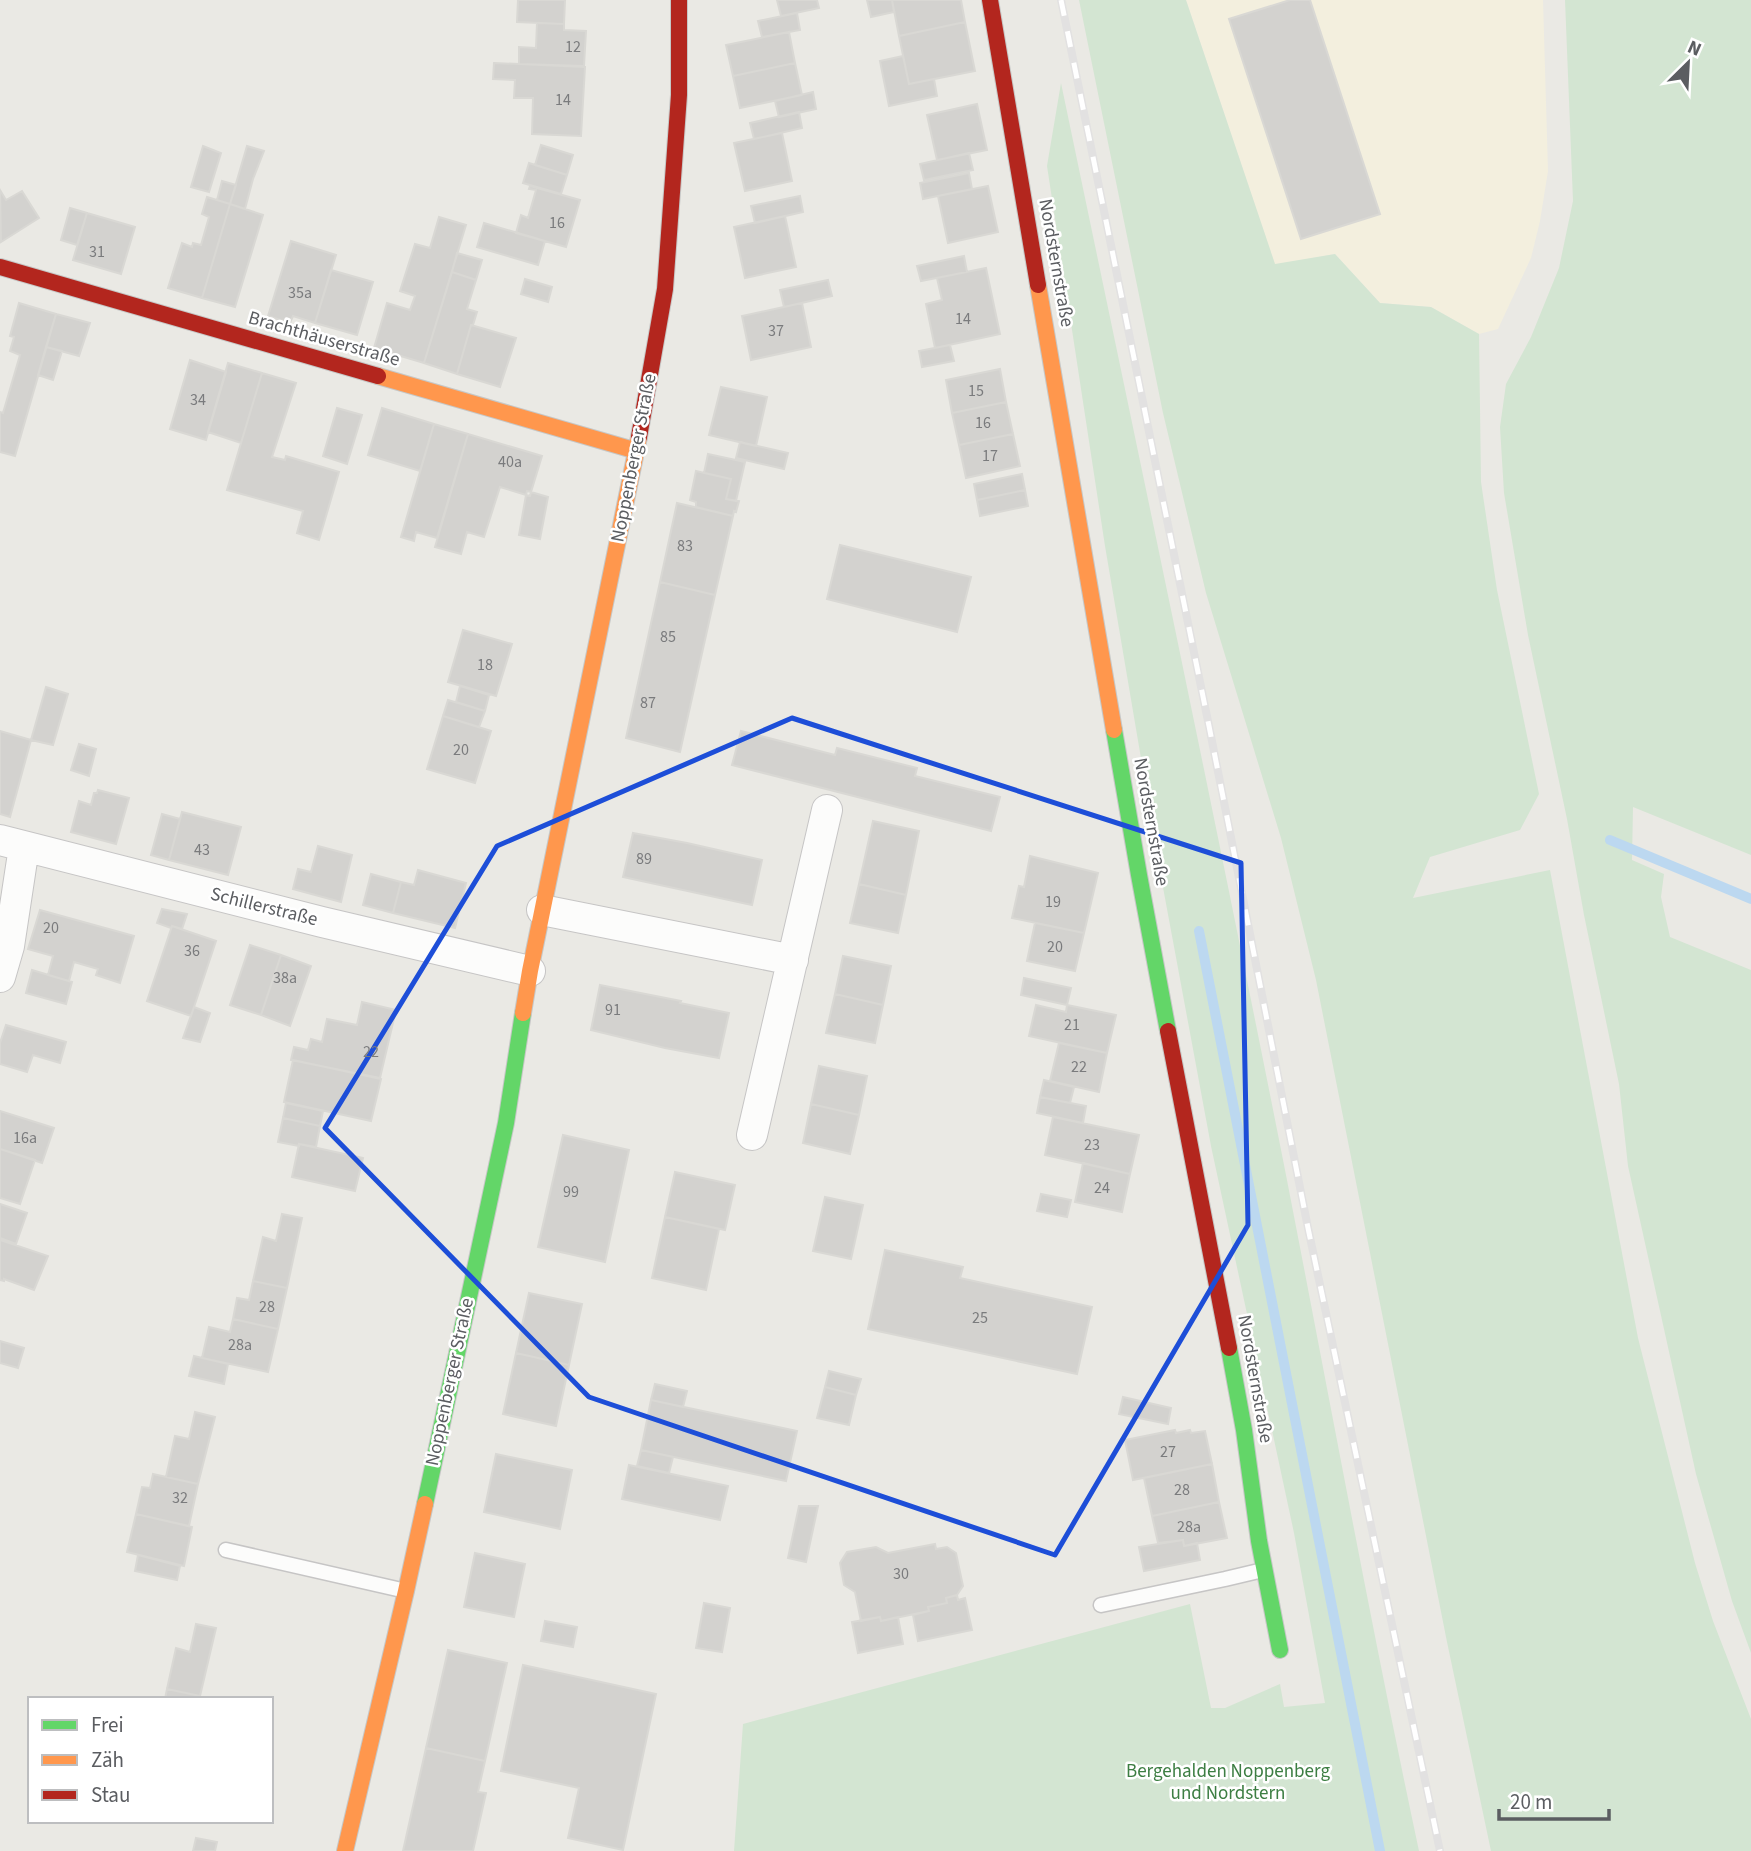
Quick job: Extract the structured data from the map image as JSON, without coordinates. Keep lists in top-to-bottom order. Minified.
{"streets":{"street":["Nordsternstraße","Brachthäuserstraße","Noppenberger Straße","Schillerstraße"]},"crossings":[["Brachthäuserstraße","Noppenberger Straße"],["Noppenberger Straße","Schillerstraße"]],"parks":["Bergehalden Noppenberg und Nordstern"],"house_numbers":["12","14","16","31","35a","14","37","15","34","16","17","40a","83","85","18","87","20","43","89","19","20","20","36","38a","91","21","22","22","16a","23","24","99","28","25","28a","27","28","32","28a","30"],"legend":["Frei","Zäh","Stau"],"scale_bar":"20 m","north":"top right"}
